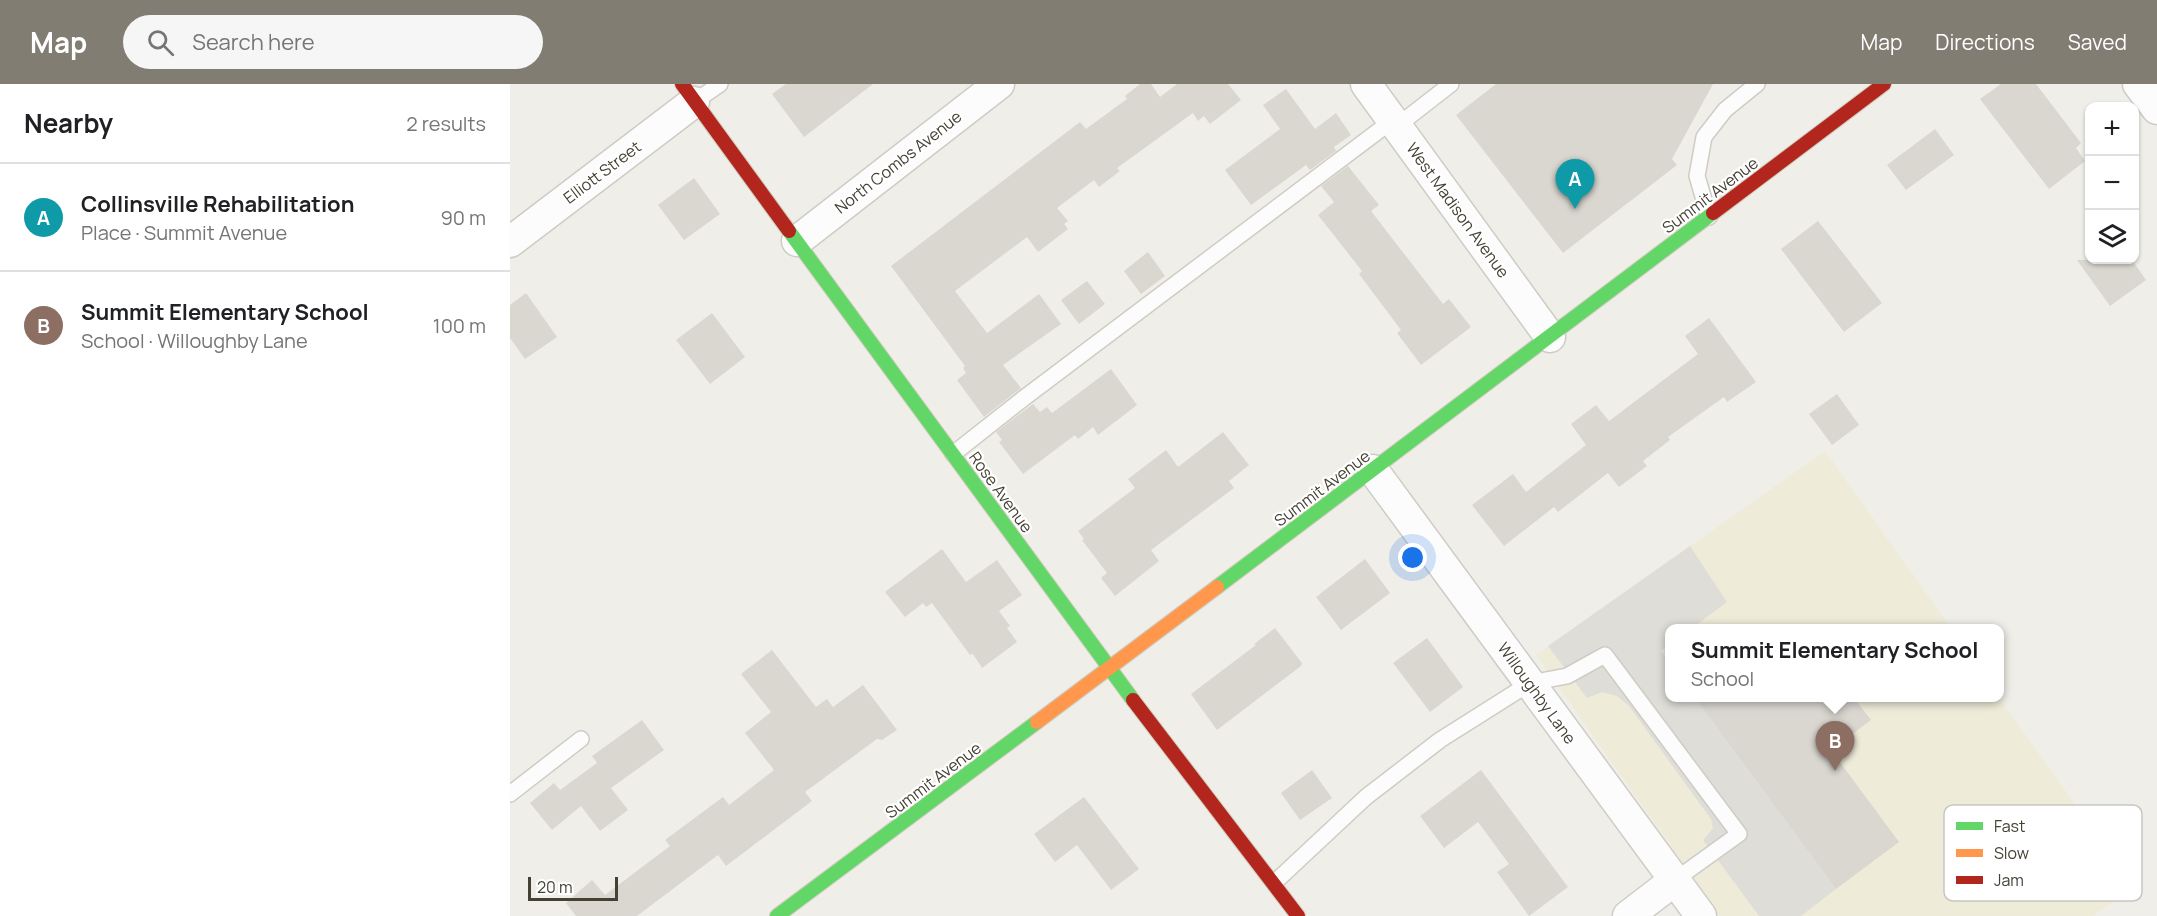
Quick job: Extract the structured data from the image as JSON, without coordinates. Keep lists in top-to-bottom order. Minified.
{"streets":{"street":["North Combs Avenue","Elliott Street","Summit Avenue","West Madison Avenue","Rose Avenue","Willoughby Lane"]},"crossings":[["North Combs Avenue","Rose Avenue"],["Elliott Street","Rose Avenue"],["Summit Avenue","West Madison Avenue"],["Summit Avenue","Rose Avenue"],["Summit Avenue","Willoughby Lane"]],"legend":["Fast","Slow","Jam"],"scale_bar":"20 m","page":{"header":"Map","search":"Search here","nav":["Map","Directions","Saved"],"heading":["Nearby","2 results"],"map_buttons":["+","−"],"pins":["A","B"],"list":[{"mark":"A","name":"Collinsville Rehabilitation","note":"Place · Summit Avenue","value":"90 m"},{"mark":"B","name":"Summit Elementary School","note":"School · Willoughby Lane","value":"100 m"}],"popup":["Summit Elementary School","School"],"scale":"20 m"}}
